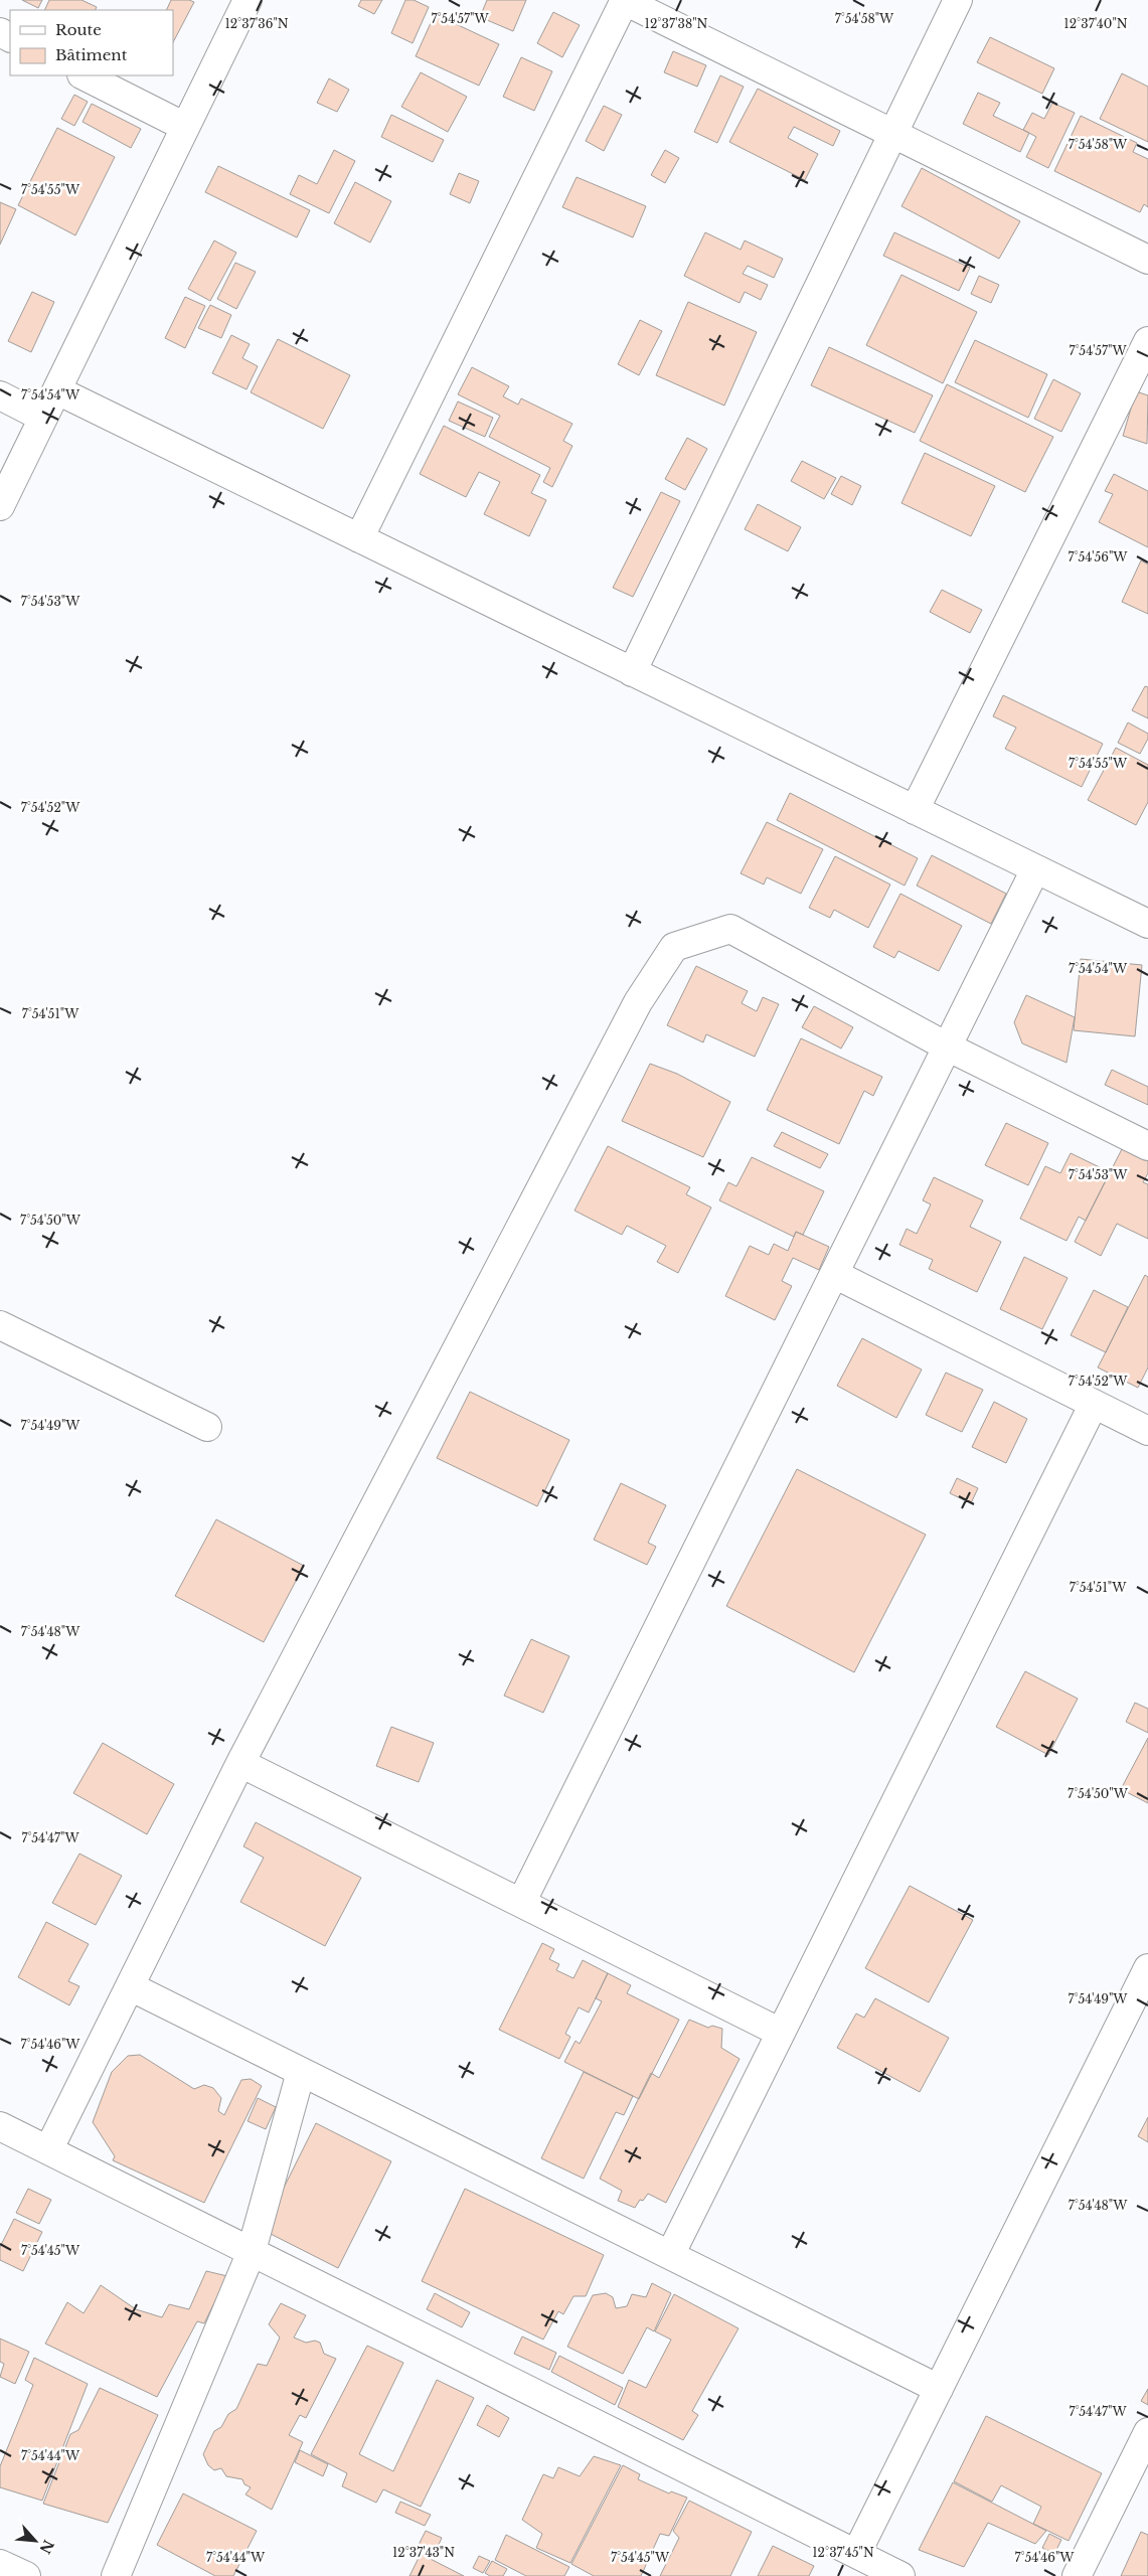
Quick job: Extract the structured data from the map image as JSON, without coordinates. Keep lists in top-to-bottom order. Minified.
{"legend":["Route","Bâtiment"],"north":"bottom right","coordinates":["7°54'57\"W","7°54'58\"W","12°37'36\"N","12°37'38\"N","12°37'40\"N","7°54'55\"W","7°54'54\"W","7°54'56\"W","7°54'53\"W","7°54'52\"W","7°54'51\"W","7°54'50\"W","7°54'49\"W","7°54'48\"W","7°54'47\"W","7°54'46\"W","7°54'45\"W","7°54'44\"W","12°37'43\"N","12°37'45\"N"]}
